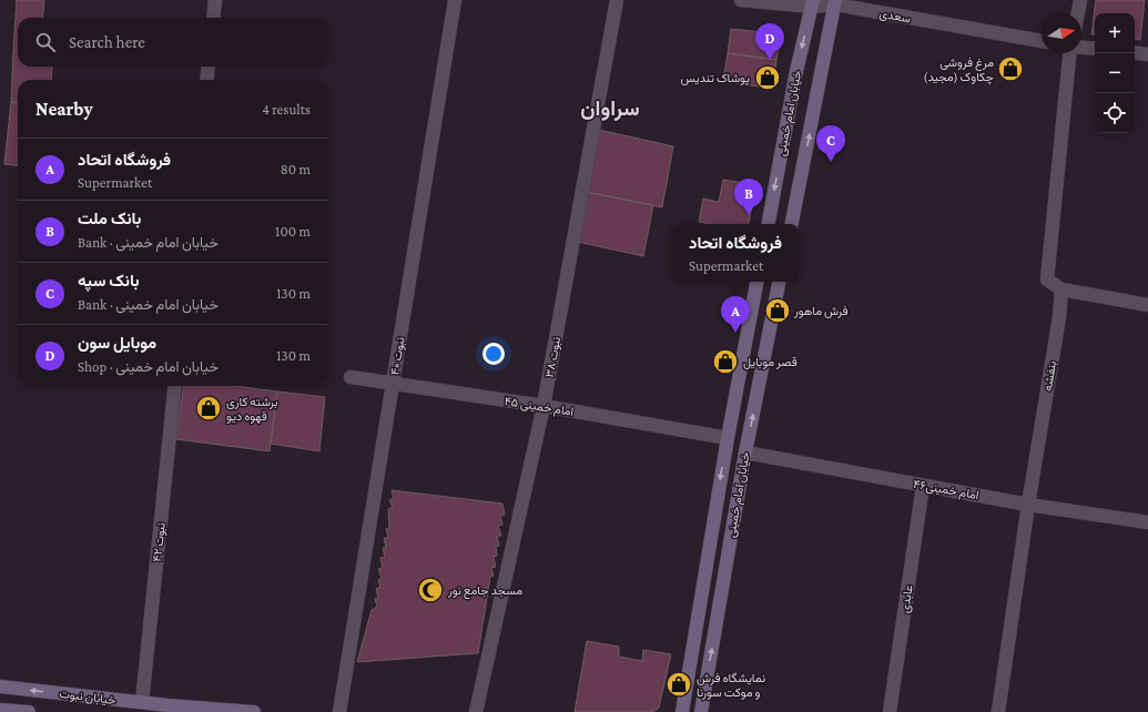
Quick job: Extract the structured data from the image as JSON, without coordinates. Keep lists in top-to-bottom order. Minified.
{"streets":{"main road":["خیابان امام خمینی","خیابان نبوت"],"street":["سعدی","نبوت ۴۰","نبوت ۳۸","بنفشه","امام خمینی ۴۵","امام خمینی۴۶","نبوت ۴۲","عابدی"]},"crossings":[["سعدی","خیابان امام خمینی"],["خیابان امام خمینی","امام خمینی ۴۵"],["خیابان امام خمینی","امام خمینی۴۶"],["نبوت ۴۰","امام خمینی ۴۵"],["نبوت ۳۸","امام خمینی ۴۵"],["بنفشه","امام خمینی۴۶"],["امام خمینی۴۶","عابدی"],["نبوت ۴۲","خیابان نبوت"]],"one_way":["خیابان نبوت"],"districts":["سراوان"],"places":{"shop":["مرغ فروشی چکاوک (مجید)","پوشاک تندیس","فرش ماهور","قصر موبایل","برشته کاری قهوه دیو","نمایشگاه فرش و موکت سورنا"],"mosque":["مسجد جامع نور"]},"north":"right","page":{"map_buttons":["+","−"],"search":"Search here","pins":["D","C","B","A"],"heading":["Nearby","4 results"],"list":[{"mark":"A","name":"فروشگاه اتحاد","note":"Supermarket","value":"80 m"},{"mark":"B","name":"بانک ملت","note":"Bank · خیابان امام خمینی","value":"100 m"},{"mark":"C","name":"بانک سپه","note":"Bank · خیابان امام خمینی","value":"130 m"},{"mark":"D","name":"موبایل سون","note":"Shop · خیابان امام خمینی","value":"130 m"}],"popup":["فروشگاه اتحاد","Supermarket"]}}
